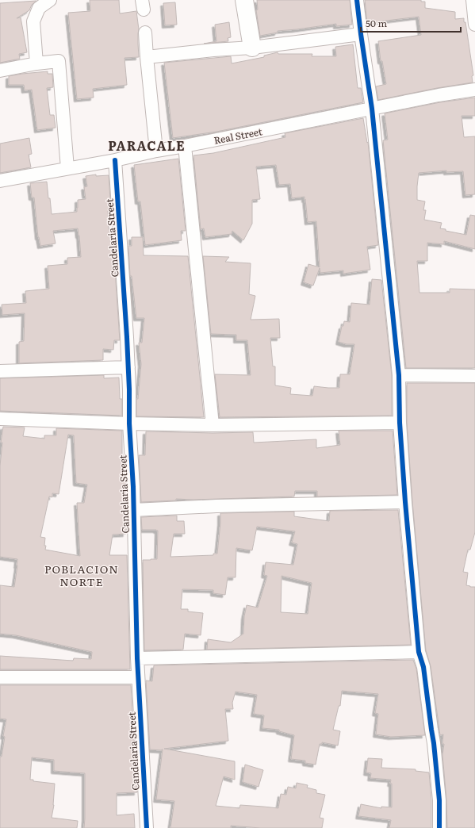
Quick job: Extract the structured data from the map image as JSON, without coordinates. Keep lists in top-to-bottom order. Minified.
{"streets":{"street":["Real Street","Candelaria Street"]},"crossings":[["Real Street","Candelaria Street"]],"districts":["PARACALE","POBLACION NORTE"],"scale_bar":"50 m"}
